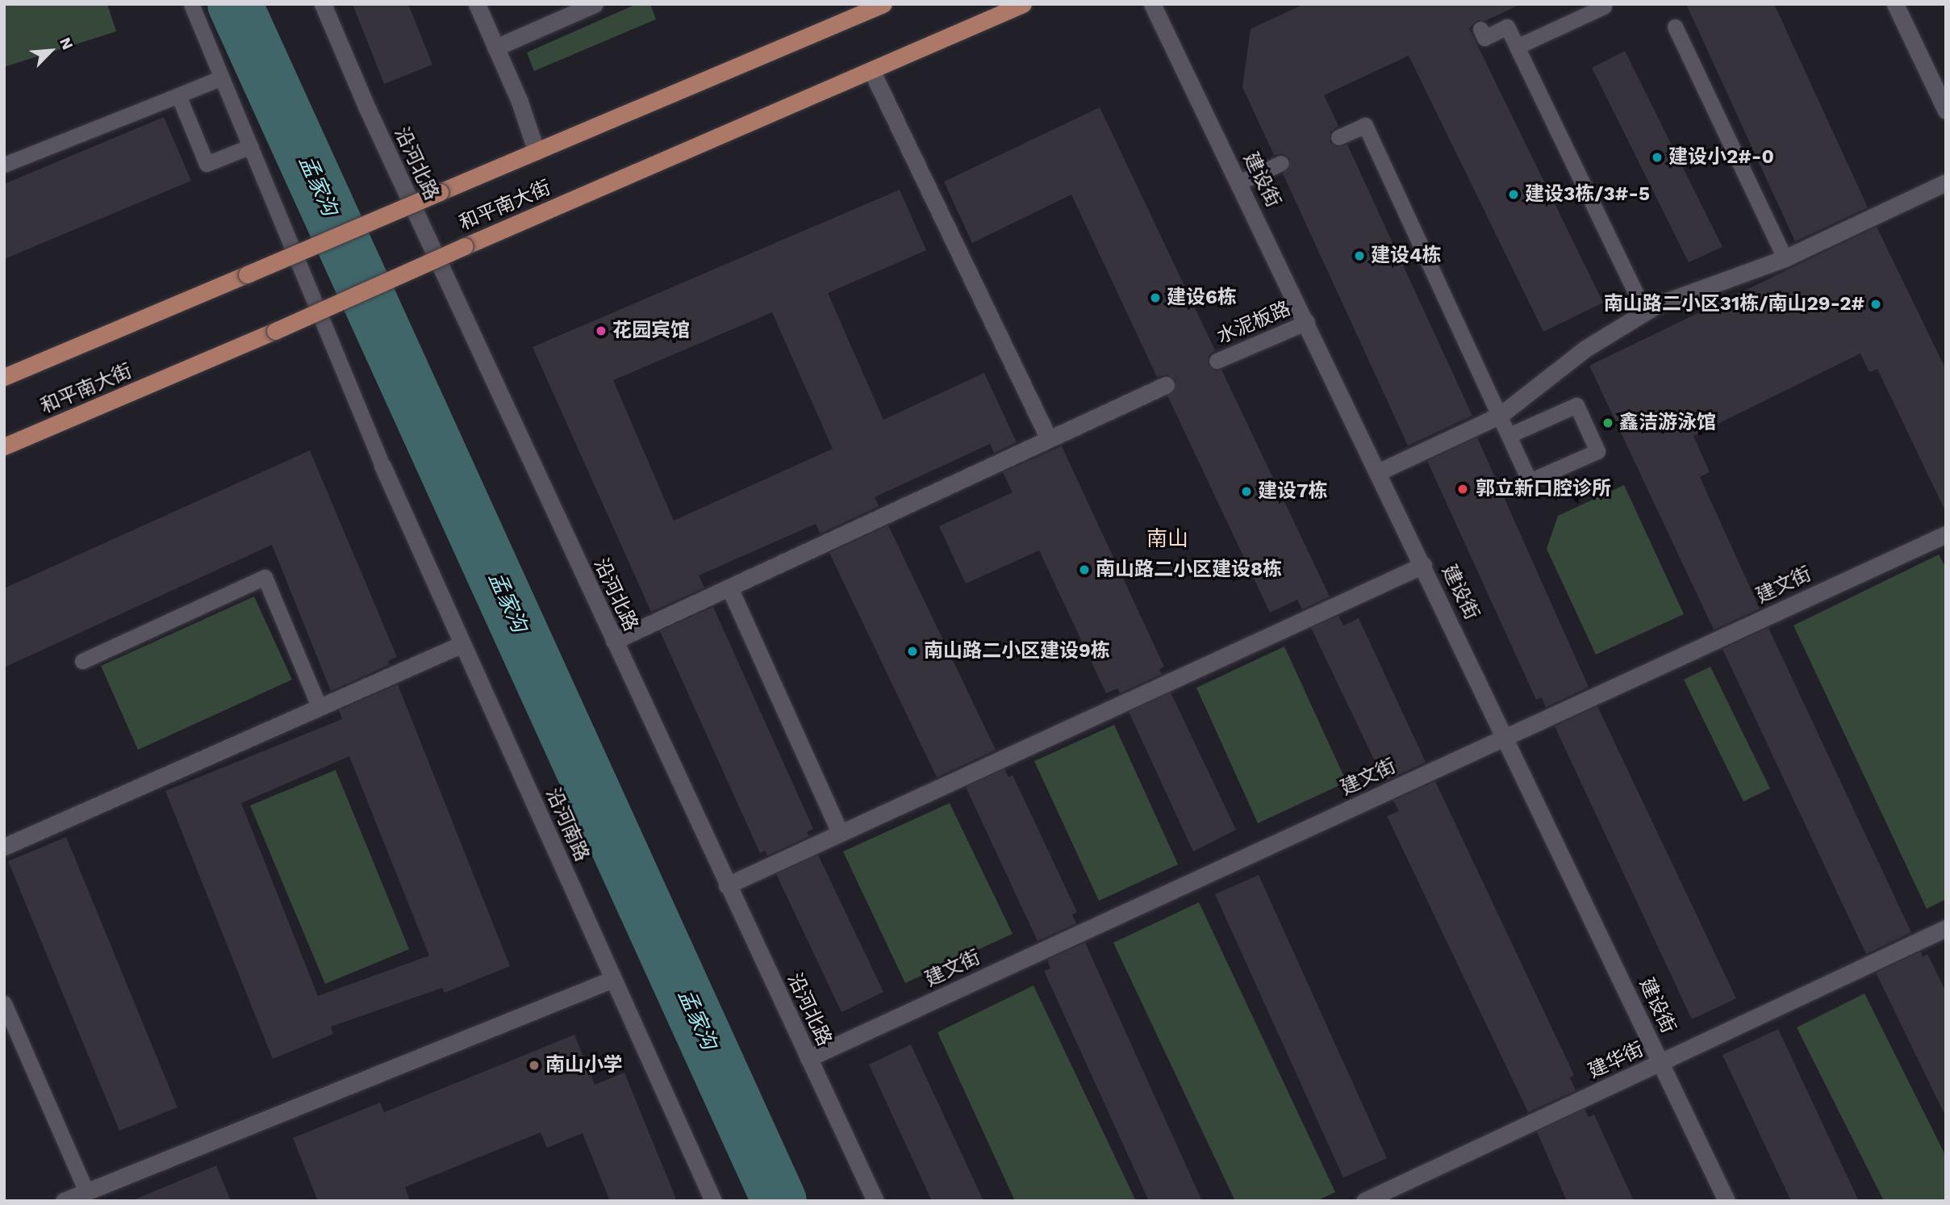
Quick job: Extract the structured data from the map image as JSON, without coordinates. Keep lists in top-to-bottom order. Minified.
{"streets":{"main road":["和平南大街"],"street":["沿河北路","建设街","建文街","沿河南路","建华街"],"lane":["水泥板路"]},"crossings":[["沿河北路","建文街"],["建设街","水泥板路"],["建设街","建文街"],["建设街","建华街"]],"districts":["南山"],"water":["孟家沟"],"places":["建设小2#-0","建设3栋/3#-5","建设4栋","建设6栋","南山路二小区31栋/南山29-2#","花园宾馆","鑫洁游泳馆","郭立新口腔诊所","建设7栋","南山路二小区建设8栋","南山路二小区建设9栋","南山小学"],"north":"top right"}
